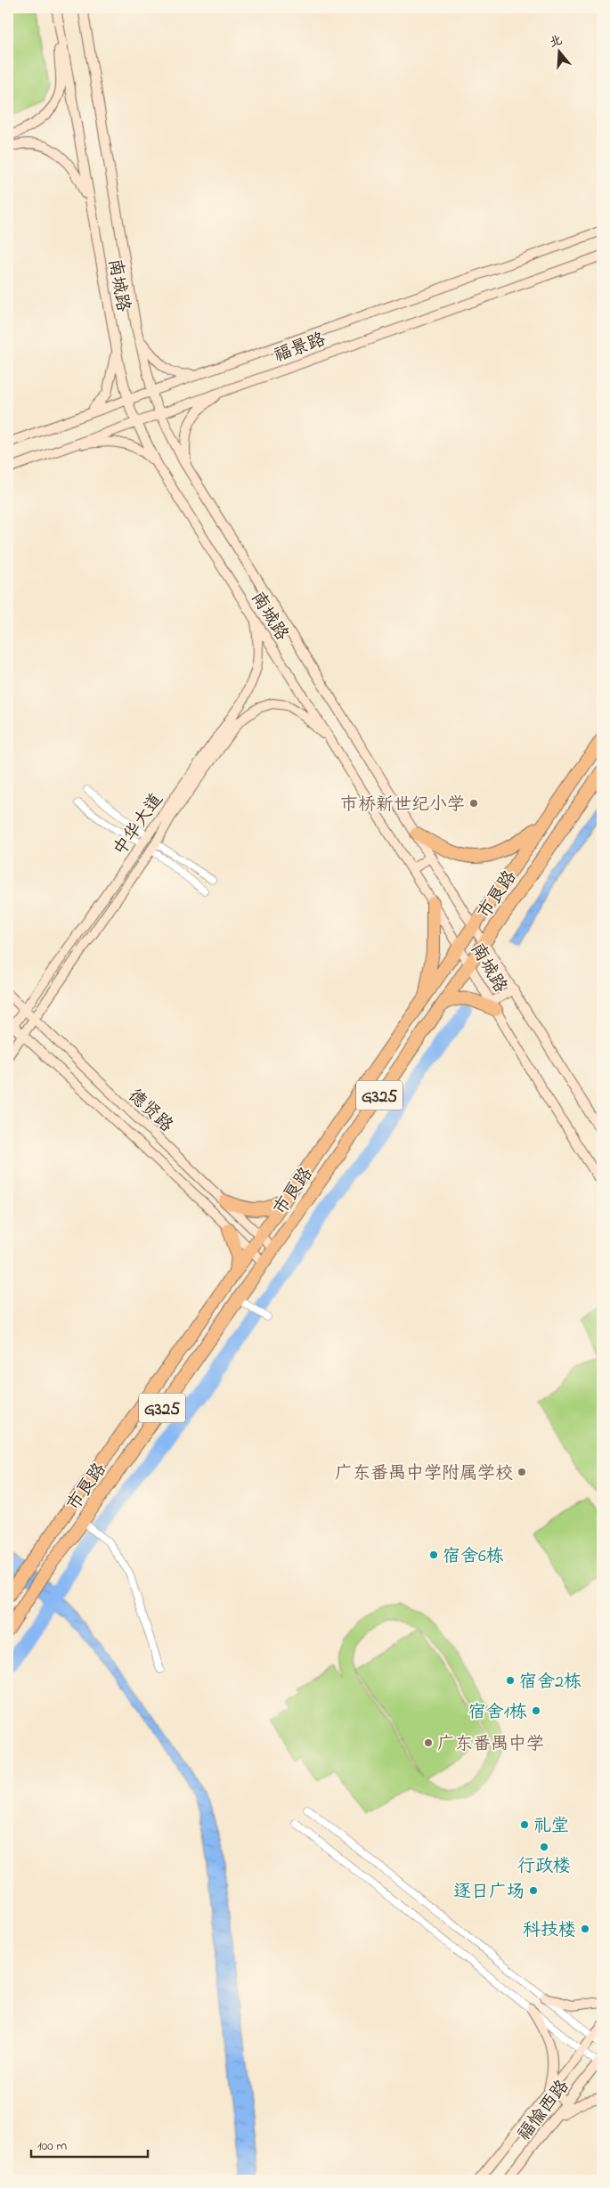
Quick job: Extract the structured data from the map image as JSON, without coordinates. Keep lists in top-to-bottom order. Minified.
{"streets":{"highway":["市良路","G325"],"street":["南城路","福景路","中华大道","德贤路","福愉西路"]},"crossings":[["南城路","福景路"],["南城路","中华大道"],["南城路","市良路"],["中华大道","德贤路"],["市良路","德贤路"]],"places":["市桥新世纪小学","广东番禺中学附属学校","宿舍6栋","宿舍2栋","宿舍1栋","广东番禺中学","礼堂","行政楼","逐日广场","科技楼"],"scale_bar":"100 m","north":"top"}
